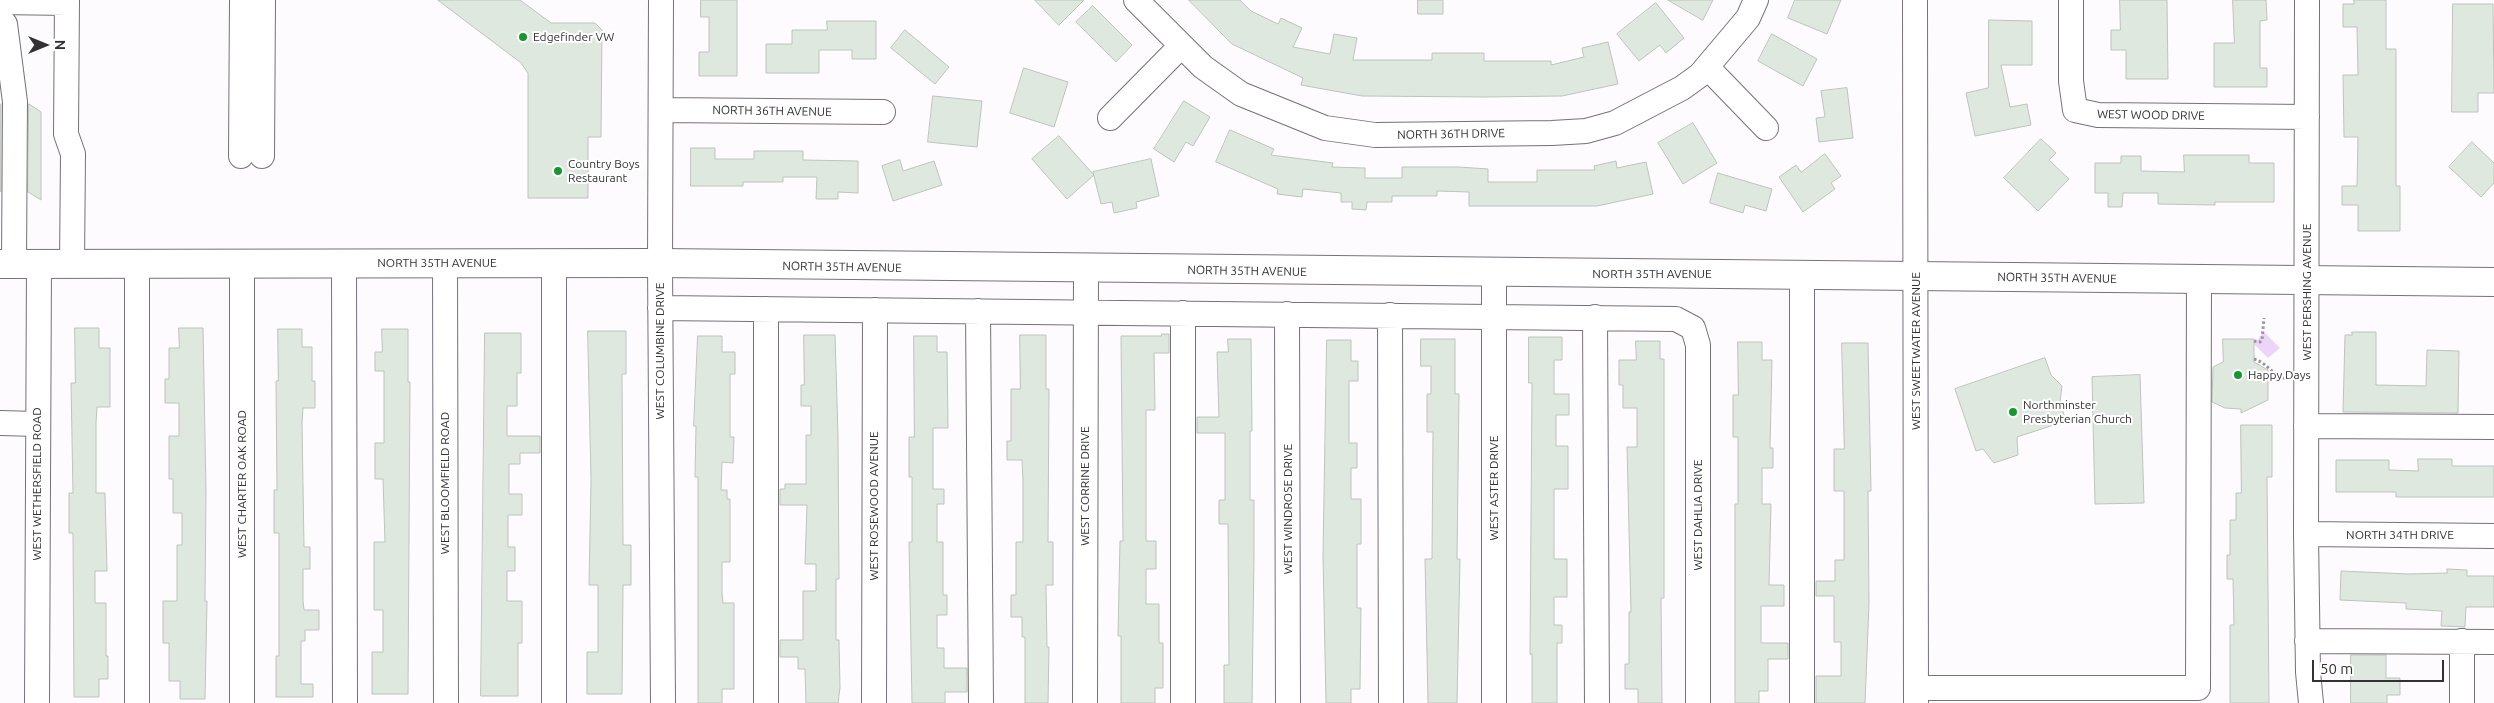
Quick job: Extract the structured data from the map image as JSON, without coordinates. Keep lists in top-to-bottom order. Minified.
{"streets":{"main road":["NORTH 35TH AVENUE"],"street":["NORTH 36TH AVENUE","WEST WOOD DRIVE","NORTH 36TH DRIVE","WEST PERSHING AVENUE","WEST COLUMBINE DRIVE","WEST SWEETWATER AVENUE","WEST BLOOMFIELD ROAD","WEST WETHERSFIELD ROAD","WEST CHARTER OAK ROAD","WEST CORRINE DRIVE","WEST ASTER DRIVE","WEST ROSEWOOD AVENUE","WEST WINDROSE DRIVE","WEST DAHLIA DRIVE","NORTH 34TH DRIVE"]},"crossings":[["NORTH 36TH AVENUE","WEST COLUMBINE DRIVE"],["WEST WOOD DRIVE","WEST PERSHING AVENUE"],["NORTH 35TH AVENUE","WEST PERSHING AVENUE"],["NORTH 35TH AVENUE","WEST COLUMBINE DRIVE"],["NORTH 35TH AVENUE","WEST SWEETWATER AVENUE"],["NORTH 35TH AVENUE","WEST BLOOMFIELD ROAD"],["NORTH 35TH AVENUE","WEST WETHERSFIELD ROAD"],["NORTH 35TH AVENUE","WEST CHARTER OAK ROAD"],["NORTH 35TH AVENUE","WEST CORRINE DRIVE"],["NORTH 35TH AVENUE","WEST ASTER DRIVE"],["WEST PERSHING AVENUE","NORTH 34TH DRIVE"]],"places":["Edgefinder VW","Country Boys Restaurant","Happy Days","Northminster Presbyterian Church"],"scale_bar":"50 m","north":"right"}
